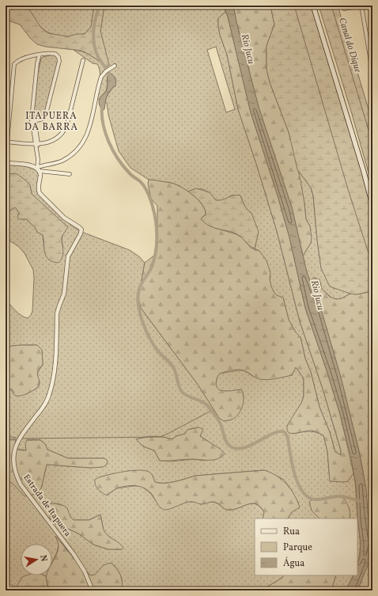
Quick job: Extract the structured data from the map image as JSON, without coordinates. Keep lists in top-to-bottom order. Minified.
{"streets":{"street":["Estrada de Itapuera"]},"districts":["ITAPUERA DA BARRA"],"water":["Canal do Dique","Rio Jucu"],"legend":["Rua","Parque","Água"],"north":"right"}
